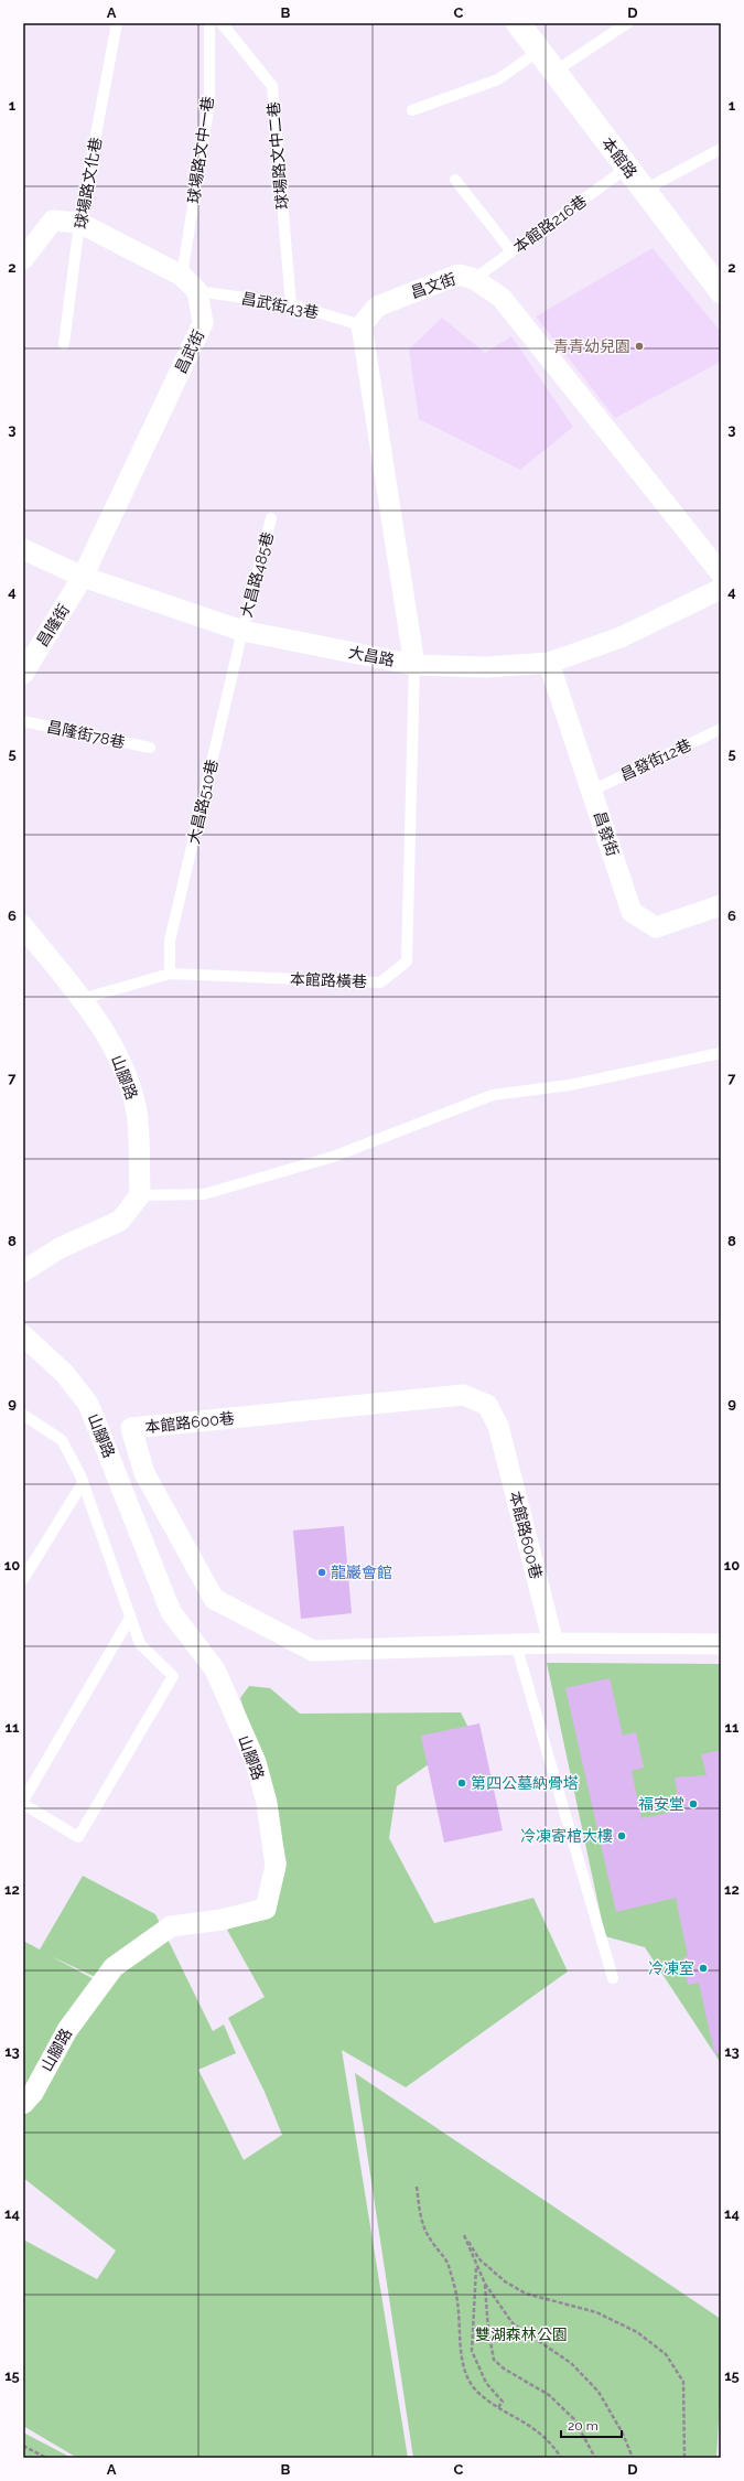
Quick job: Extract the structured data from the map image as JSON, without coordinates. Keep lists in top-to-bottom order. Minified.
{"streets":{"street":["本館路","昌文街","昌武街","昌隆街","大昌路","昌發街","山腳路","本館路600巷"],"lane":["球場路文中一巷","球場路文中二巷","球場路文化巷","本館路216巷","昌武街43巷","大昌路485巷","昌隆街78巷","昌發街12巷","大昌路510巷","本館路橫巷"]},"crossings":[["球場路文中二巷","昌武街43巷"],["本館路","本館路216巷"],["本館路216巷","昌文街"],["昌文街","昌武街43巷"],["昌武街43巷","昌武街"],["昌武街","昌隆街"],["昌武街","大昌路"],["大昌路485巷","大昌路"],["大昌路485巷","大昌路510巷"],["昌隆街","大昌路"],["大昌路","大昌路510巷"],["大昌路","昌發街"],["大昌路","本館路橫巷"],["昌發街12巷","昌發街"],["大昌路510巷","本館路橫巷"],["本館路橫巷","山腳路"]],"parks":["雙湖森林公園"],"places":["青青幼兒園","龍巖會館","第四公墓納骨塔","福安堂","冷凍寄棺大樓","冷凍室"],"scale_bar":"20 m","grid":{"columns":["A","B","C","D"],"rows":["1","2","3","4","5","6","7","8","9","10","11","12","13","14","15"]}}
